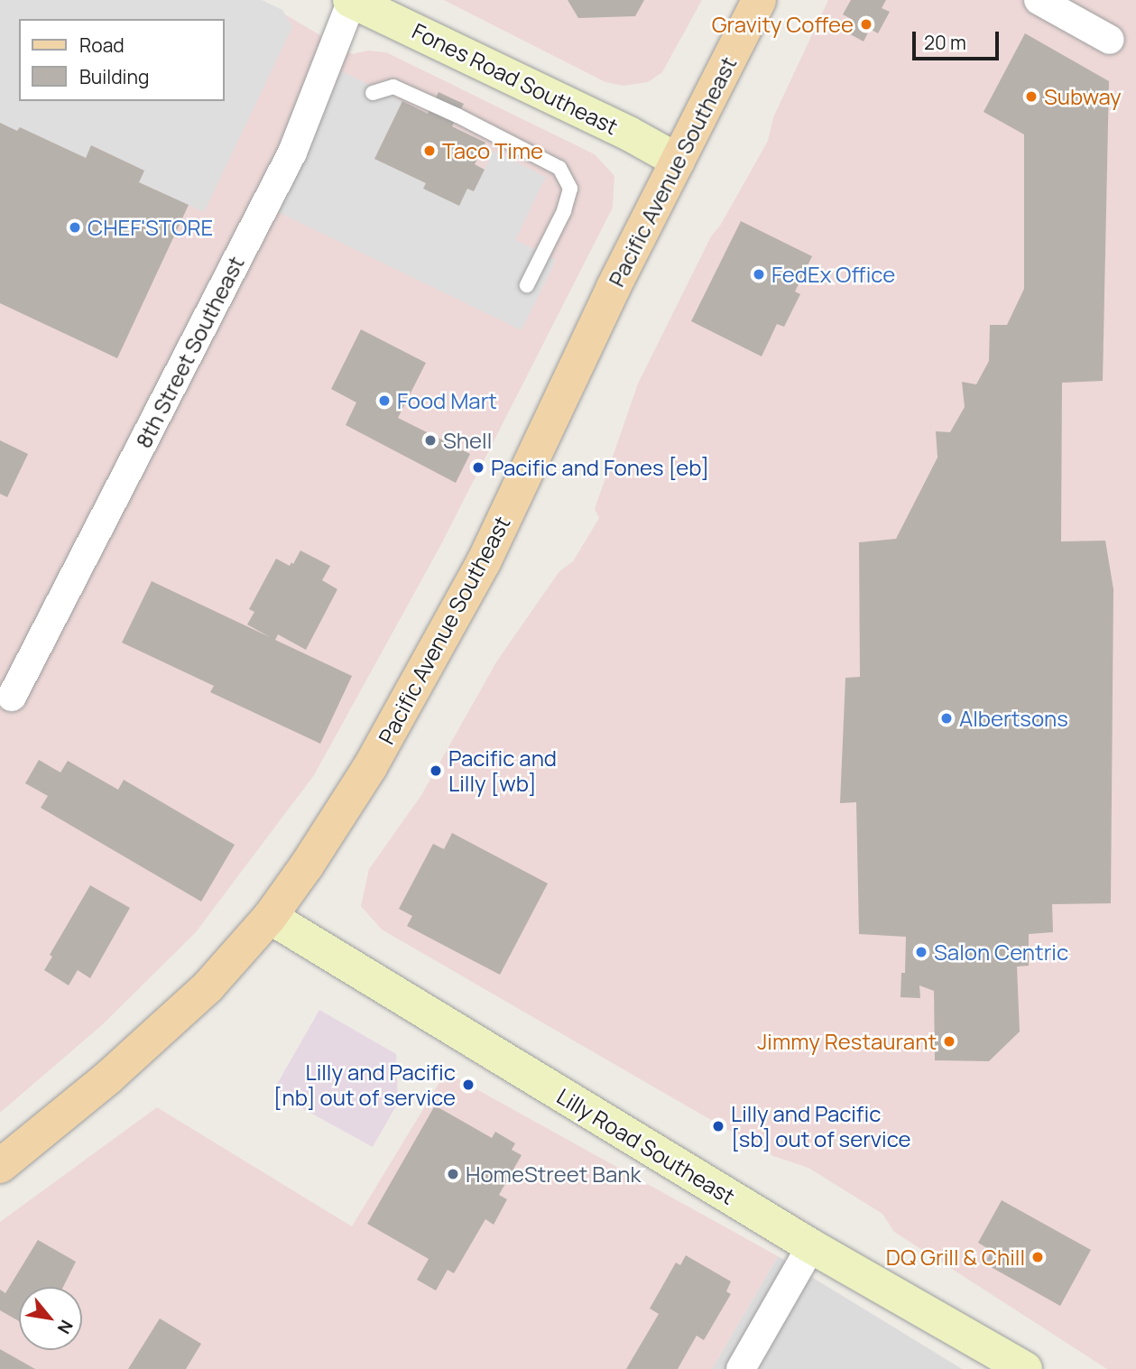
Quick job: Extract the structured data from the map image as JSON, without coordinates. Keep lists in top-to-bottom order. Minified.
{"streets":{"main road":["Pacific Avenue Southeast"],"street":["Fones Road Southeast","8th Street Southeast","Lilly Road Southeast"]},"crossings":[["Fones Road Southeast","Pacific Avenue Southeast"],["Fones Road Southeast","8th Street Southeast"],["Pacific Avenue Southeast","Lilly Road Southeast"]],"places":["Gravity Coffee","Subway","Taco Time","CHEF'STORE","FedEx Office","Food Mart","Shell","Pacific and Fones [eb]","Albertsons","Pacific and Lilly [wb]","Salon Centric","Jimmy Restaurant","Lilly and Pacific [nb] out of service","Lilly and Pacific [sb] out of service","HomeStreet Bank","DQ Grill & Chill"],"legend":["Road","Building"],"scale_bar":"20 m","north":"bottom right"}
